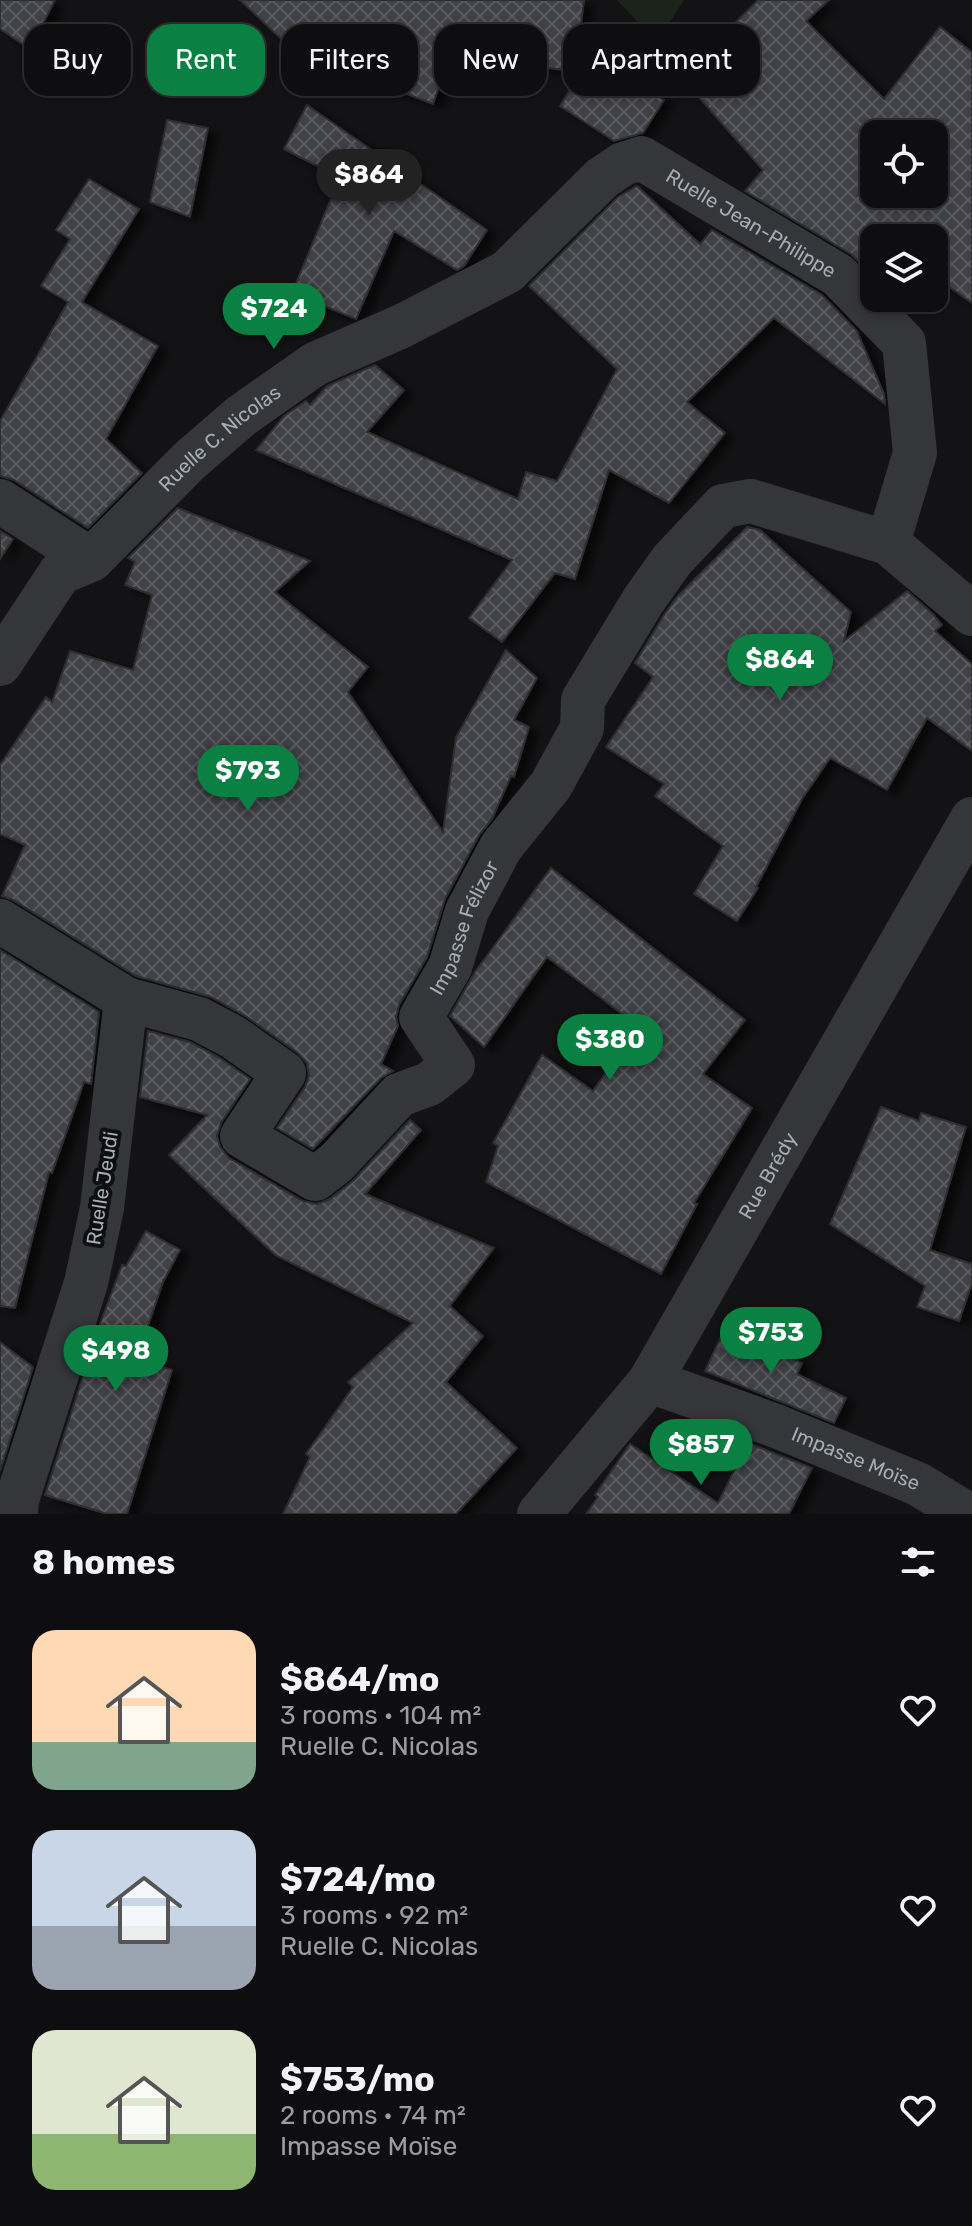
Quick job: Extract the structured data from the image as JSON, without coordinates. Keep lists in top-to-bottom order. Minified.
{"streets":{"street":["Ruelle Jean-Philippe","Ruelle C. Nicolas","Impasse Félizor","Rue Brédy","Ruelle Jeudi","Impasse Moïse"]},"crossings":[["Ruelle Jean-Philippe","Ruelle C. Nicolas"],["Ruelle Jean-Philippe","Impasse Félizor"],["Impasse Félizor","Ruelle Jeudi"],["Rue Brédy","Impasse Moïse"]],"page":{"chip":["Buy","Rent","Filters","New","Apartment"],"price":["$864","$724","$864","$793","$380","$753","$498","$857"],"heading":"8 homes","list":[{"name":"$864/mo","note":"3 rooms · 104 m² · Ruelle C. Nicolas"},{"name":"$724/mo","note":"3 rooms · 92 m² · Ruelle C. Nicolas"},{"name":"$753/mo","note":"2 rooms · 74 m² · Impasse Moïse"}]}}
